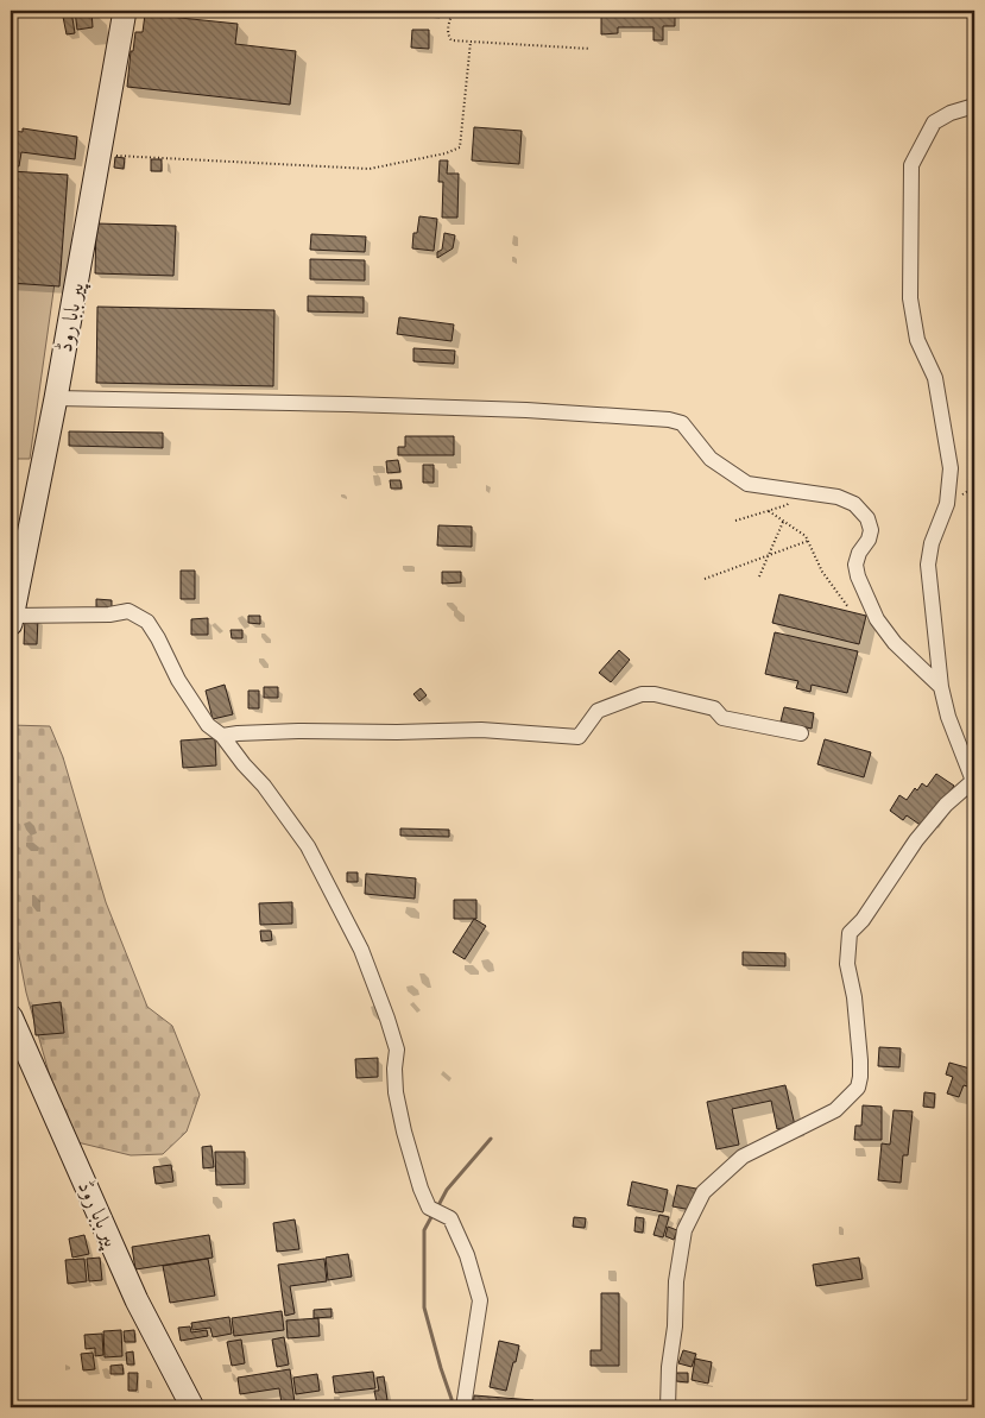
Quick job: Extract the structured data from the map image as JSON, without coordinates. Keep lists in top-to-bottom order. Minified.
{"streets":{"main road":["پیر بابا روڈ"]}}
